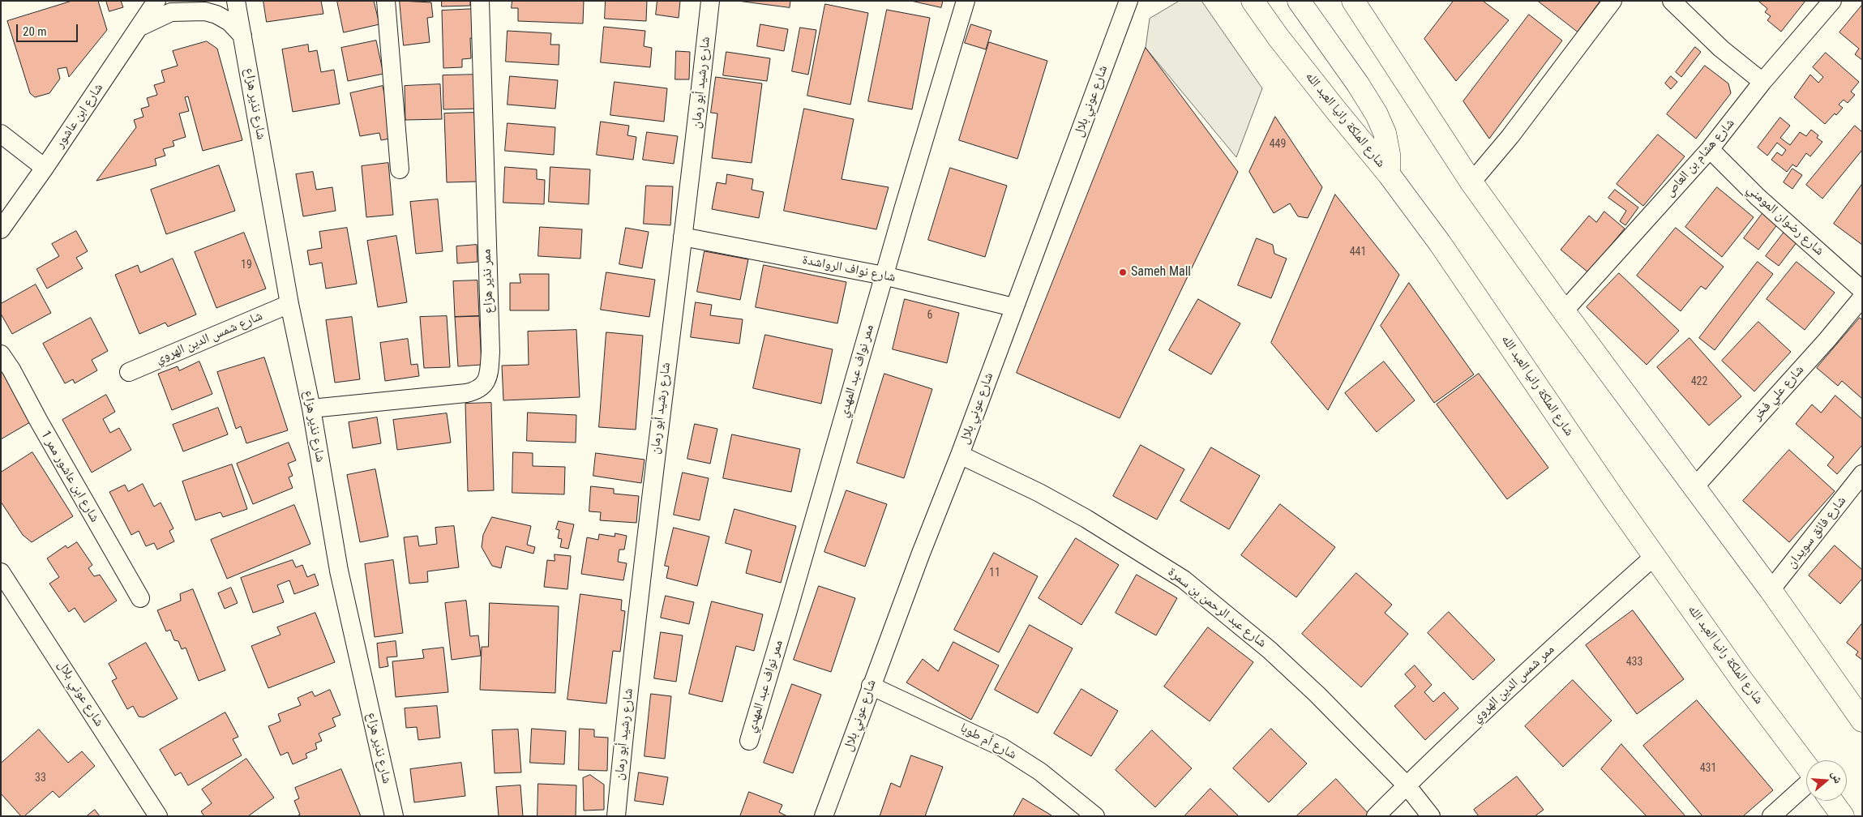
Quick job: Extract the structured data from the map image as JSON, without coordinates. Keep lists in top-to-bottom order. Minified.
{"streets":{"main road":["شارع الملكة رانيا العبد الله"],"street":["شارع رشيد أبو رمان","شارع عوني بلال","شارع نذير هزاع","شارع ابن عاشور","شارع هشام بن العاص","شارع رضوان المومني","شارع نواف الرواشدة","ممر نذير هزاع","شارع شمس الدين الهروي","ممر نواف عبد المهدي","شارع علي فخر","شارع ابن عاشور ممر 1","شارع فائق سويدان","شارع عبد الرحمن بن سمرة","ممر شمس الدين الهروي","شارع أم طوبا"]},"crossings":[["شارع رشيد أبو رمان","شارع نواف الرواشدة"],["شارع عوني بلال","شارع نواف الرواشدة"],["شارع عوني بلال","شارع عبد الرحمن بن سمرة"],["شارع عوني بلال","شارع أم طوبا"],["شارع نذير هزاع","ممر نذير هزاع"],["شارع نذير هزاع","شارع شمس الدين الهروي"],["شارع الملكة رانيا العبد الله","ممر شمس الدين الهروي"],["شارع هشام بن العاص","شارع رضوان المومني"],["شارع نواف الرواشدة","ممر نواف عبد المهدي"],["شارع عبد الرحمن بن سمرة","ممر شمس الدين الهروي"]],"places":["Sameh Mall"],"house_numbers":["449","441","19","6","422","11","433","431","33"],"scale_bar":"20 m","north":"right"}
